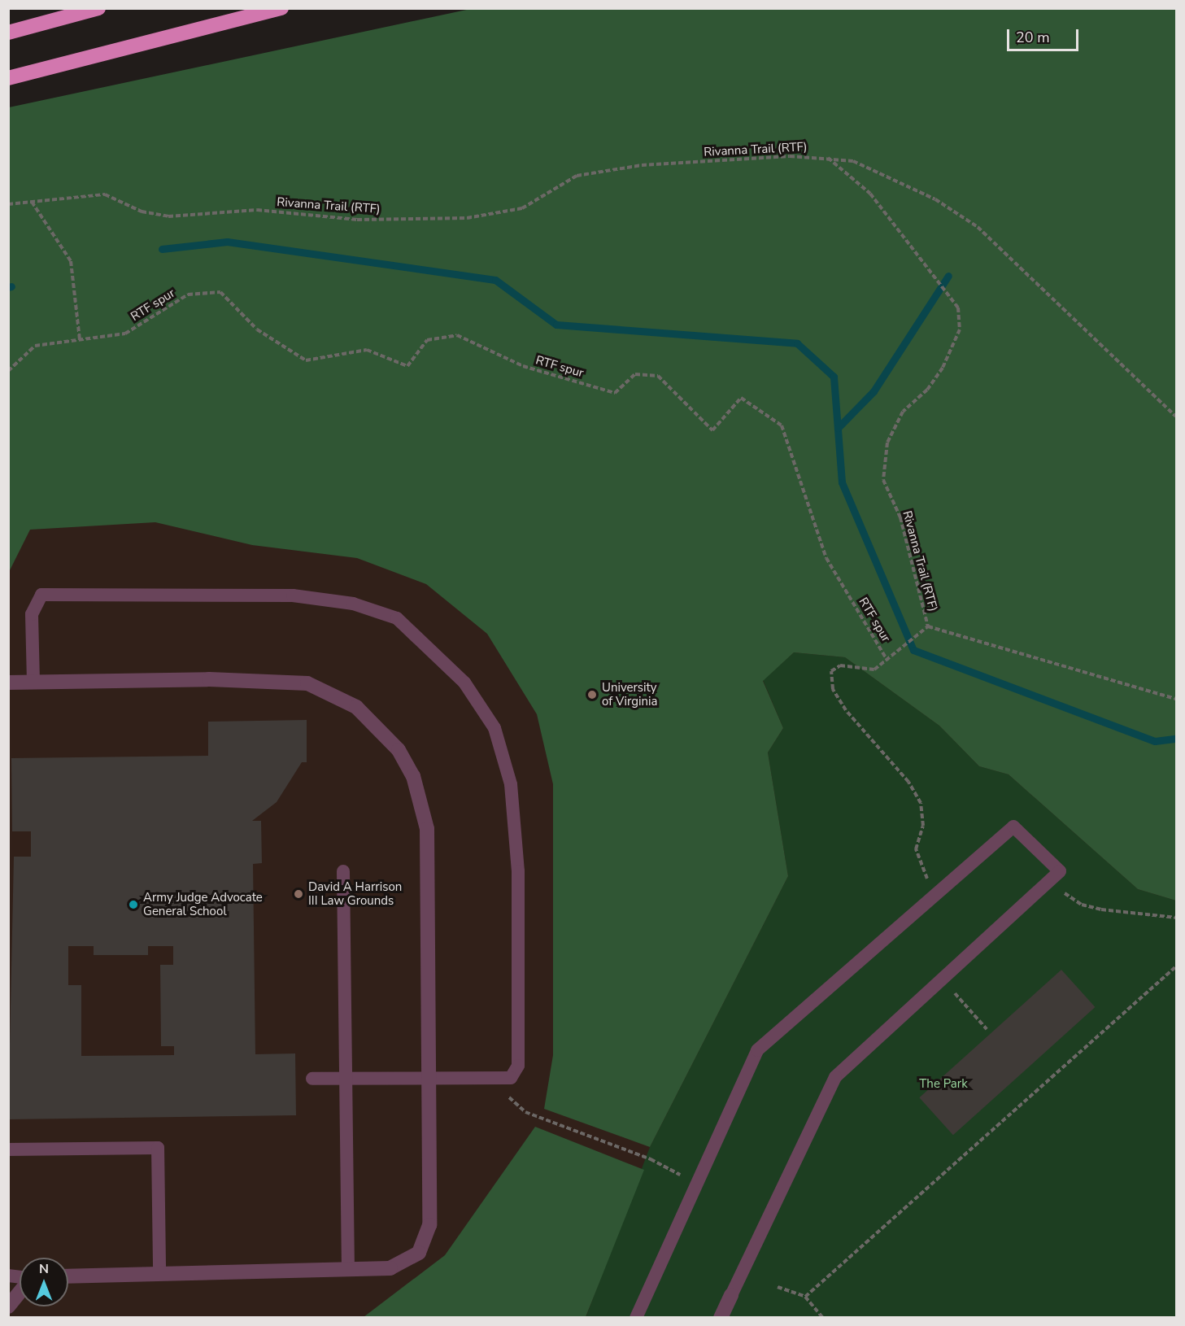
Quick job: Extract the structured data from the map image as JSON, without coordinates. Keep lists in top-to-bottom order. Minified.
{"streets":{"path":["Rivanna Trail (RTF)","RTF spur"]},"parks":["The Park"],"places":["University of Virginia","David A Harrison III Law Grounds","Army Judge Advocate General School"],"scale_bar":"20 m","north":"top"}
